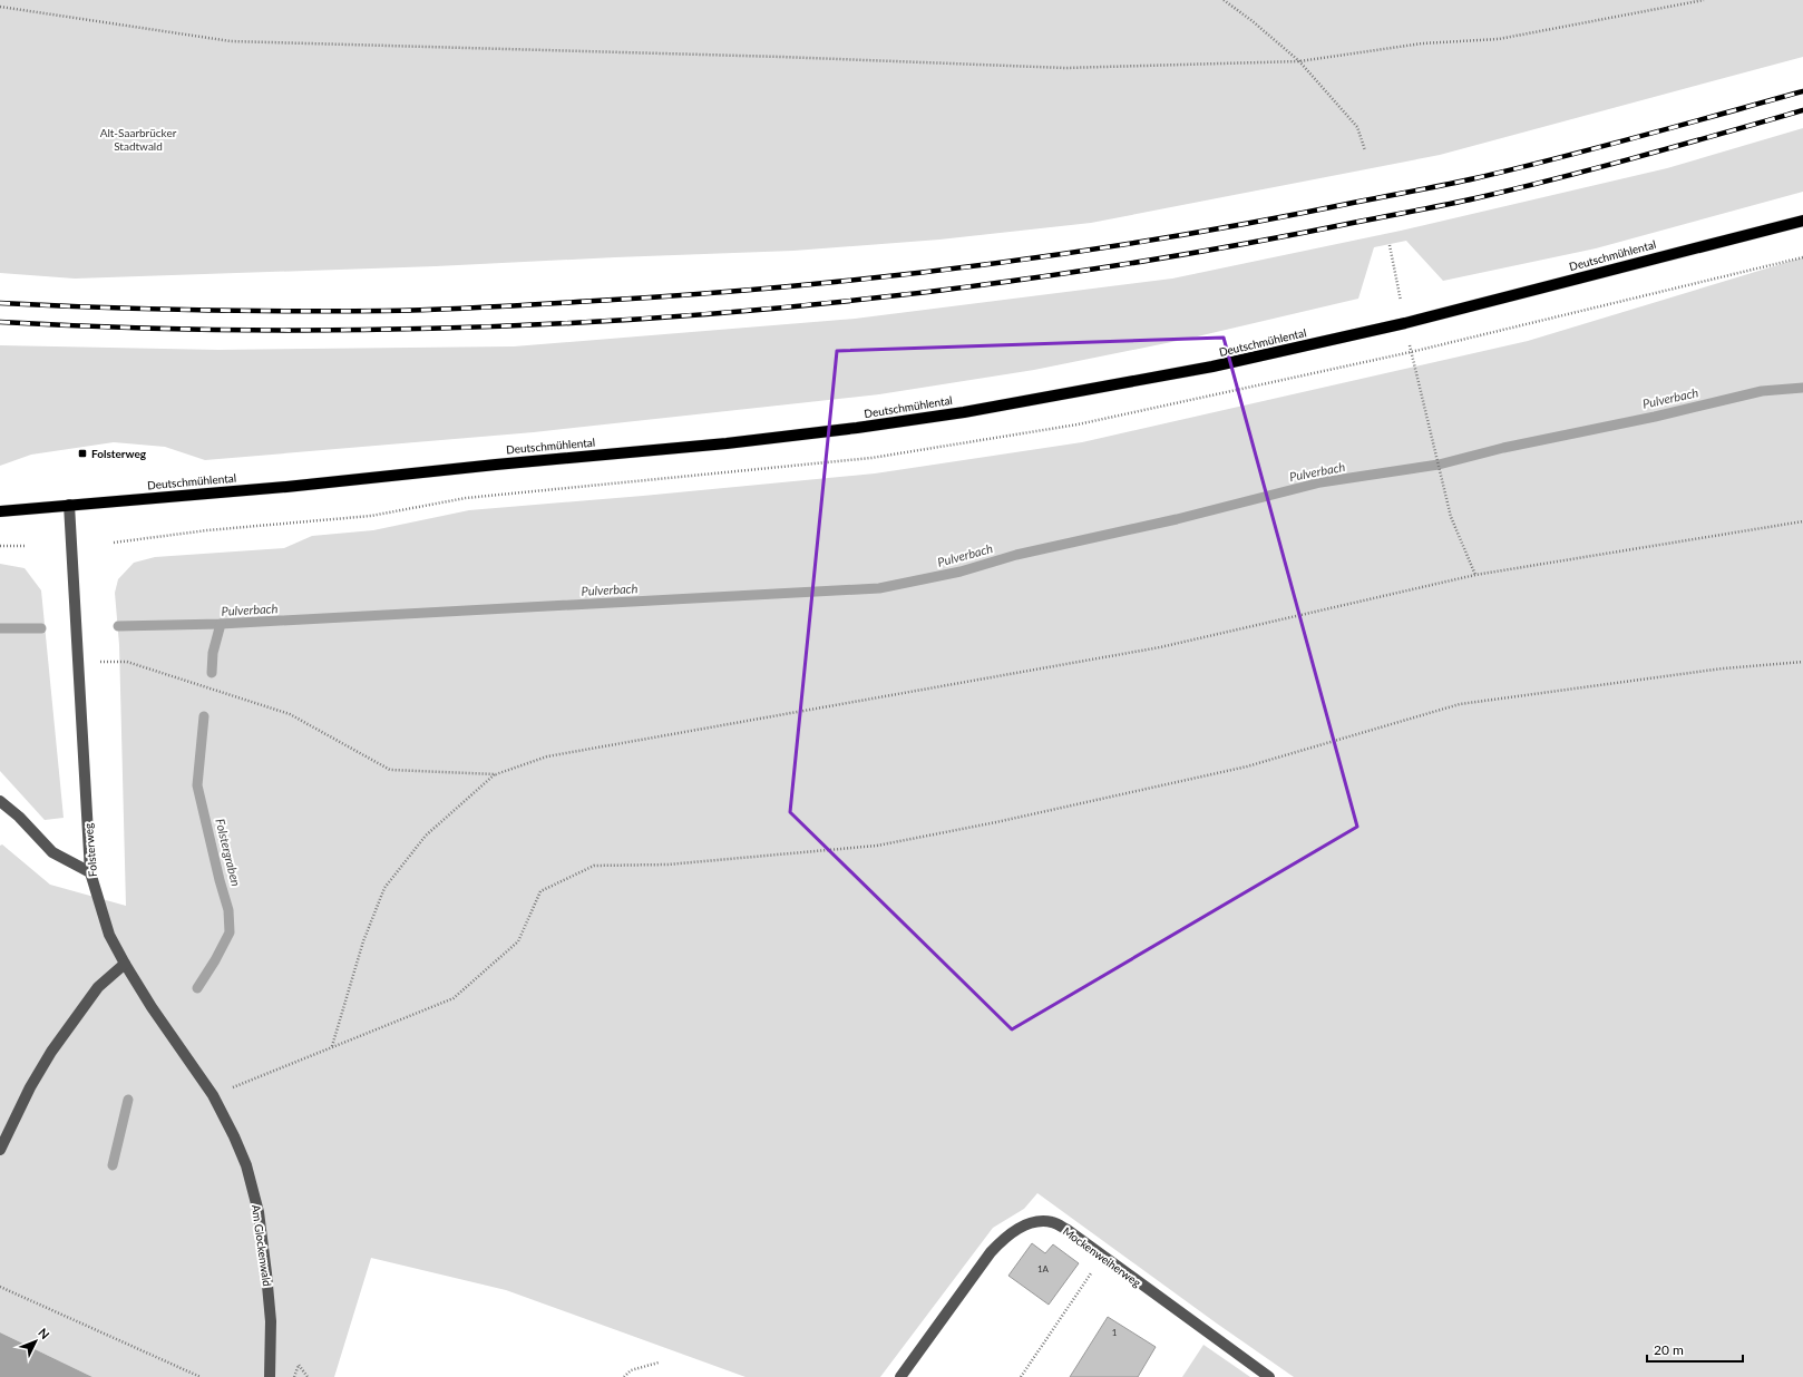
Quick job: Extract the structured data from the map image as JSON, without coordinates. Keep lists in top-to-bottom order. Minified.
{"streets":{"main road":["Deutschmühlental"],"street":["Folsterweg","Am Glockenwald","Mockenweiherweg"]},"crossings":[["Deutschmühlental","Folsterweg"],["Folsterweg","Am Glockenwald"]],"water":["Pulverbach","Folstergraben"],"parks":["Alt-Saarbrücker Stadtwald"],"places":{"transit":["Folsterweg"]},"house_numbers":["1A","1"],"scale_bar":"20 m","north":"top right"}
